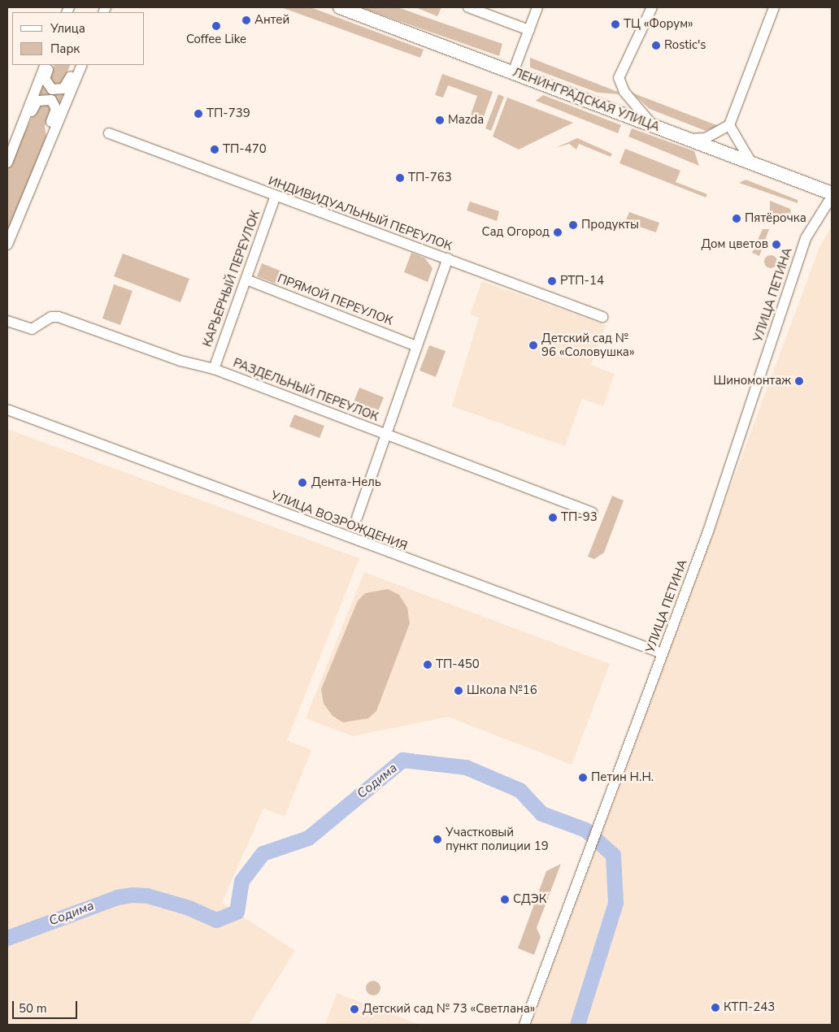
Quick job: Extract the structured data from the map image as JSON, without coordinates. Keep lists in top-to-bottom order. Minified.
{"streets":{"main road":["ЛЕНИНГРАДСКАЯ УЛИЦА"],"street":["ИНДИВИДУАЛЬНЫЙ ПЕРЕУЛОК","КАРЬЕРНЫЙ ПЕРЕУЛОК","УЛИЦА ПЕТИНА","ПРЯМОЙ ПЕРЕУЛОК","РАЗДЕЛЬНЫЙ ПЕРЕУЛОК","УЛИЦА ВОЗРОЖДЕНИЯ"]},"crossings":[["ИНДИВИДУАЛЬНЫЙ ПЕРЕУЛОК","КАРЬЕРНЫЙ ПЕРЕУЛОК"],["КАРЬЕРНЫЙ ПЕРЕУЛОК","ПРЯМОЙ ПЕРЕУЛОК"],["КАРЬЕРНЫЙ ПЕРЕУЛОК","РАЗДЕЛЬНЫЙ ПЕРЕУЛОК"],["УЛИЦА ПЕТИНА","УЛИЦА ВОЗРОЖДЕНИЯ"]],"water":["Содима"],"places":["Антей","ТЦ «Форум»","Coffee Like","Rostic's","ТП-739","Mazda","ТП-470","ТП-763","Пятёрочка","Продукты","Сад Огород","Дом цветов","РТП-14","Детский сад № 96 «Соловушка»","Шиномонтаж","Дента-Нель","ТП-93","ТП-450","Школа №16","Петин Н.Н.","Участковый пункт полиции 19","СДЭК","КТП-243","Детский сад № 73 «Светлана»"],"legend":["Улица","Парк"],"scale_bar":"50 m"}
